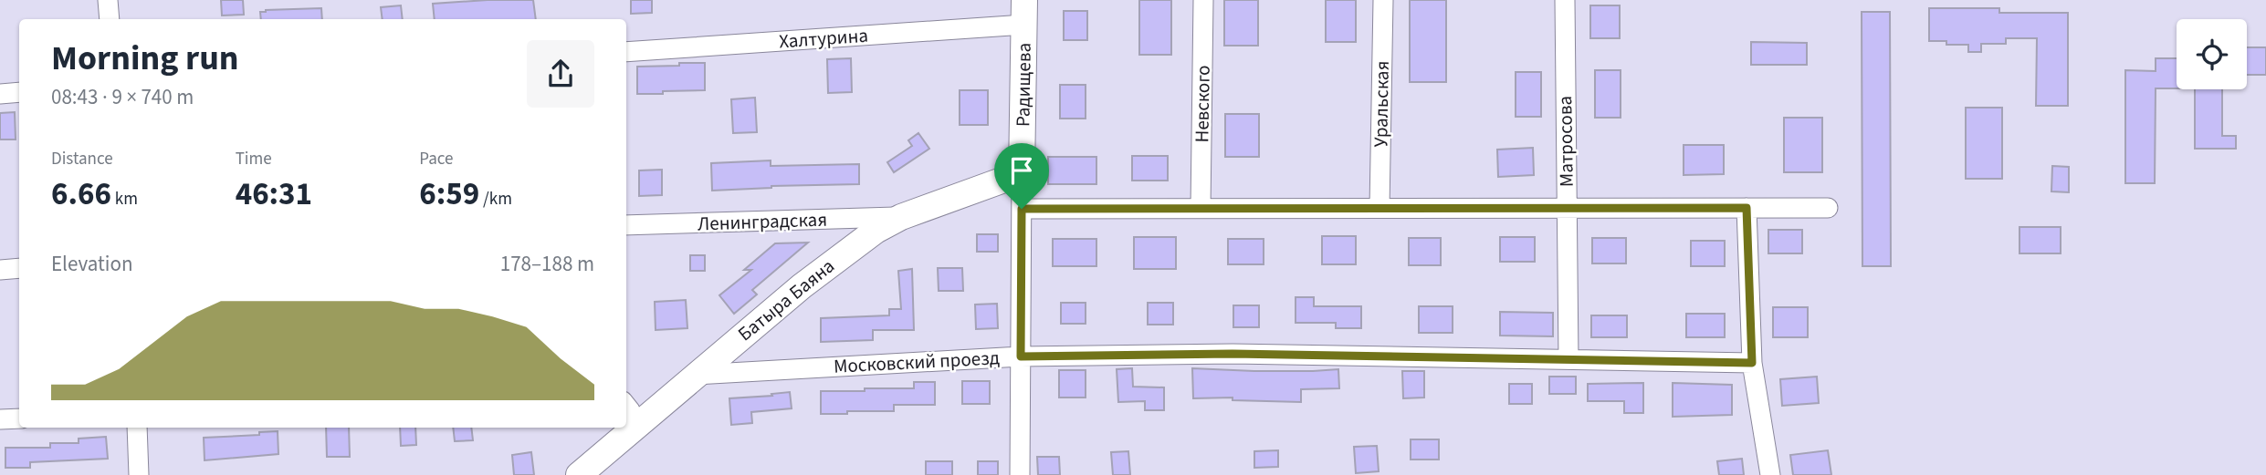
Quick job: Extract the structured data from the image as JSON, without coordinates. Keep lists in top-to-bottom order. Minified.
{"streets":{"street":["Халтурина","Радищева","Невского","Уральская","Матросова","Ленинградская","Батыра Баяна","Московский проезд"]},"crossings":[["Халтурина","Радищева"],["Радищева","Батыра Баяна"],["Радищева","Московский проезд"],["Матросова","Московский проезд"],["Ленинградская","Батыра Баяна"],["Батыра Баяна","Московский проезд"]],"page":{"heading":["Morning run","08:43 · 9 × 740 m"],"stats":[["Distance","6.66 km"],["Time","46:31"],["Pace","6:59 /km"]],"chart":["Elevation","178–188 m"]}}
